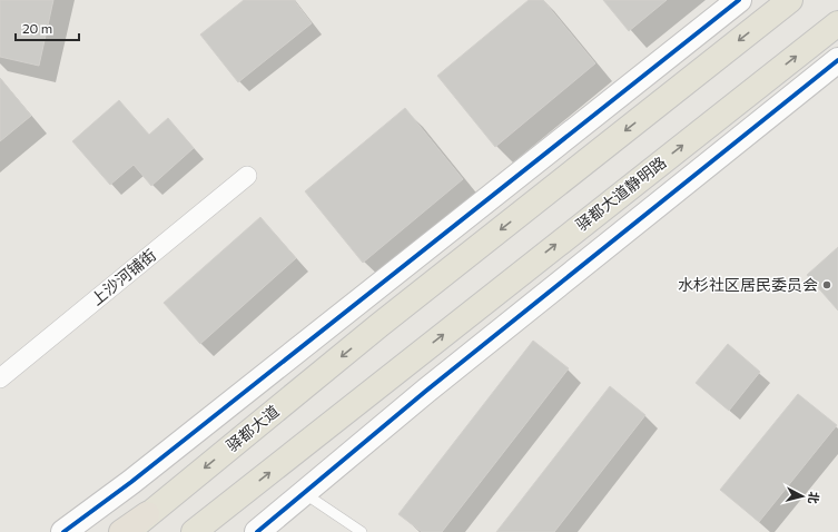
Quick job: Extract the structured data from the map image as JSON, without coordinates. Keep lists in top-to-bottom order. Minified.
{"streets":{"main road":["驿都大道静明路","驿都大道"],"street":["上沙河铺街"]},"one_way":["驿都大道静明路","驿都大道"],"places":["水杉社区居民委员会"],"scale_bar":"20 m","north":"right"}
